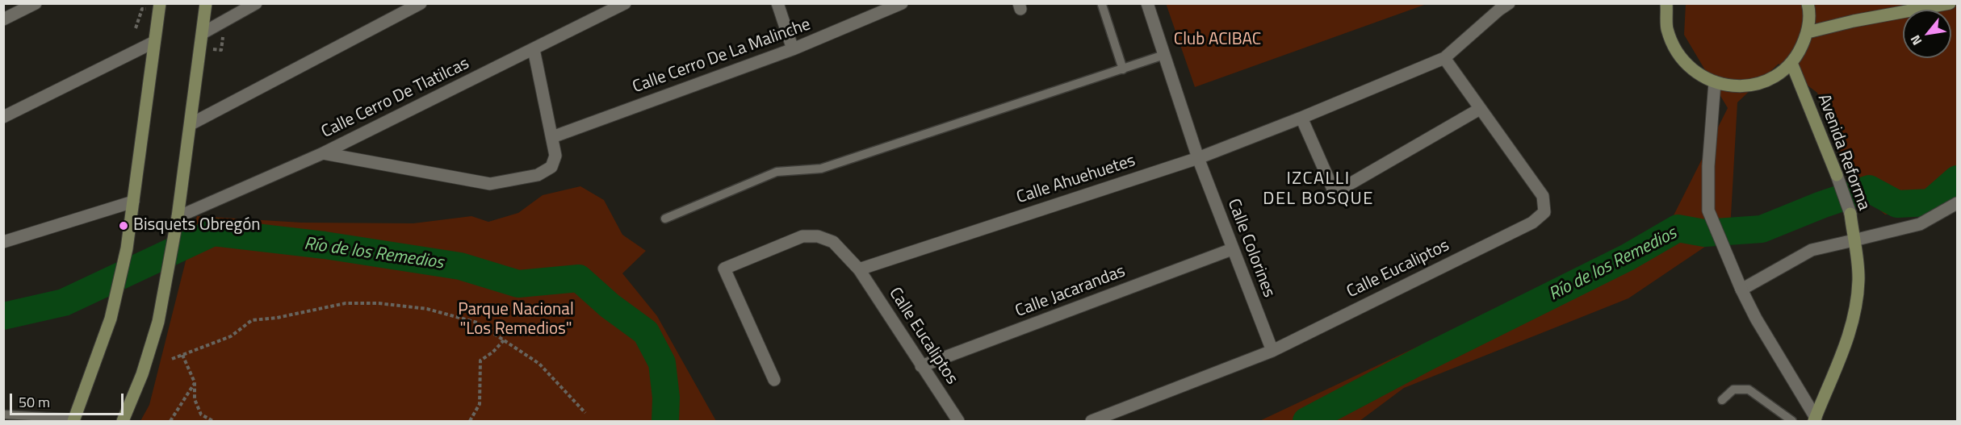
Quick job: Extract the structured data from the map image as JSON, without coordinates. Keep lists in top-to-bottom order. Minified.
{"streets":{"main road":["Avenida Reforma"],"street":["Calle Cerro De La Malinche","Calle Cerro De Tlatilcas","Calle Ahuehuetes","Calle Colorines","Calle Eucaliptos","Calle Jacarandas"]},"crossings":[["Calle Ahuehuetes","Calle Colorines"],["Calle Ahuehuetes","Calle Eucaliptos"],["Calle Colorines","Calle Eucaliptos"],["Calle Colorines","Calle Jacarandas"],["Calle Eucaliptos","Calle Jacarandas"]],"districts":["IZCALLI DEL BOSQUE"],"water":["Río de los Remedios"],"parks":["Club ACIBAC","Parque Nacional \"Los Remedios\""],"places":["Bisquets Obregón"],"scale_bar":"50 m","north":"bottom left"}
